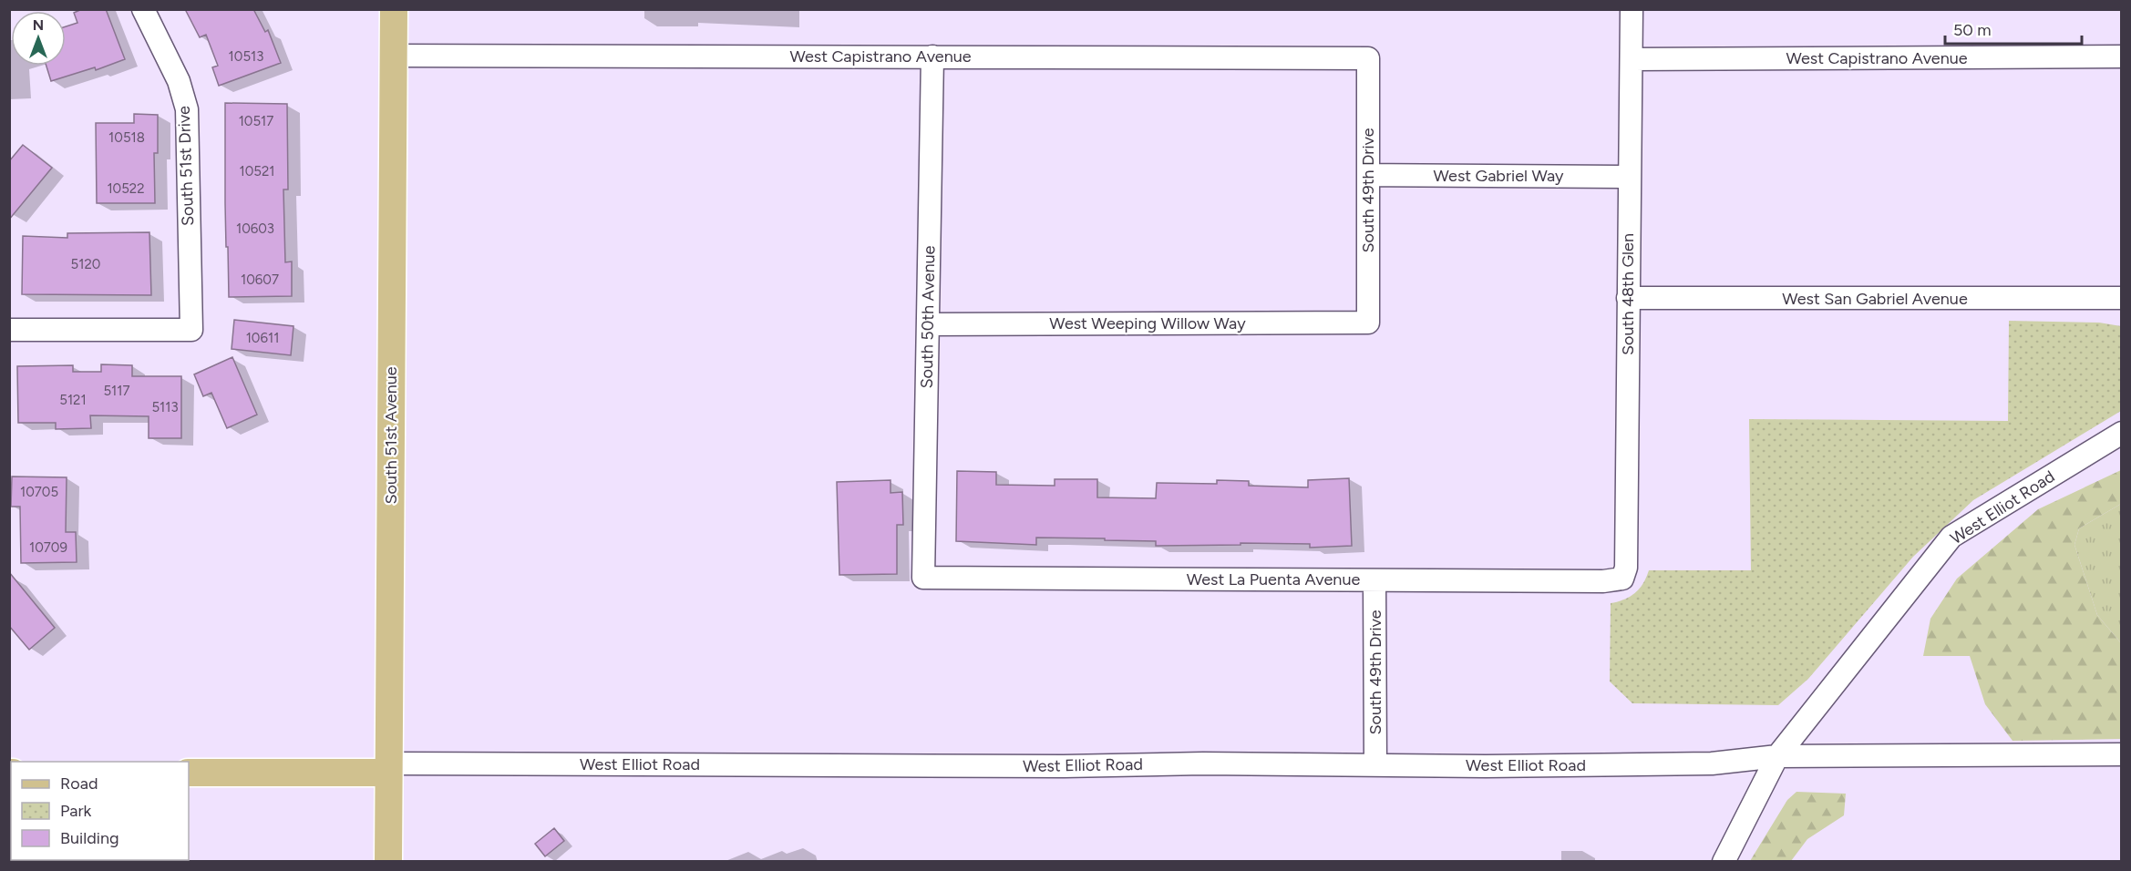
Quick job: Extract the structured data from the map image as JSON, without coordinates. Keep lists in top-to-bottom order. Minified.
{"streets":{"main road":["South 51st Avenue","West Elliot Road"],"street":["West Capistrano Avenue","South 51st Drive","West Gabriel Way","South 49th Drive","South 48th Glen","West San Gabriel Avenue","South 50th Avenue","West Weeping Willow Way","West La Puenta Avenue"]},"crossings":[["West Capistrano Avenue","South 49th Drive"],["West Capistrano Avenue","South 48th Glen"],["West Capistrano Avenue","South 50th Avenue"],["West Capistrano Avenue","South 51st Avenue"],["West Gabriel Way","South 49th Drive"],["West Gabriel Way","South 48th Glen"],["South 49th Drive","West Weeping Willow Way"],["South 49th Drive","West Elliot Road"],["South 49th Drive","West La Puenta Avenue"],["South 48th Glen","West San Gabriel Avenue"],["South 48th Glen","West La Puenta Avenue"],["South 50th Avenue","West Weeping Willow Way"],["South 50th Avenue","West La Puenta Avenue"],["South 51st Avenue","West Elliot Road"]],"house_numbers":["10513","10517","10518","10521","10522","10603","5120","10607","10611","5117","5121","5113","10705","10709"],"legend":["Road","Park","Building"],"scale_bar":"50 m","north":"top"}
